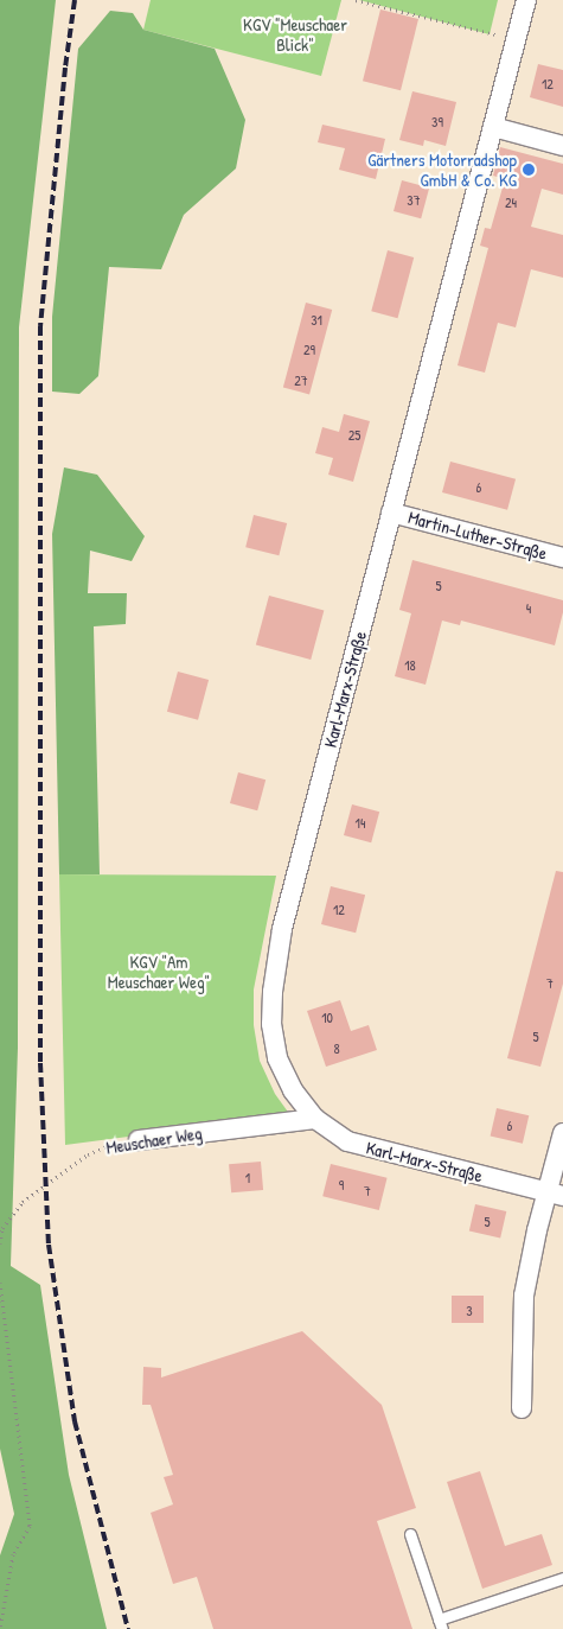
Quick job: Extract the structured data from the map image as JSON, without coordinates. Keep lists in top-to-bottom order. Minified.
{"streets":{"street":["Martin-Luther-Straße","Karl-Marx-Straße","Meuschaer Weg"]},"crossings":[["Martin-Luther-Straße","Karl-Marx-Straße"],["Karl-Marx-Straße","Meuschaer Weg"]],"parks":["KGV \"Meuschaer Blick\"","KGV \"Am Meuschaer Weg\""],"places":["Gärtners Motorradshop GmbH & Co. KG"],"house_numbers":["12","39","37","24","31","29","27","25","6","5","4","18","14","12","7","10","5","8","6","1","9","7","5","3"]}
